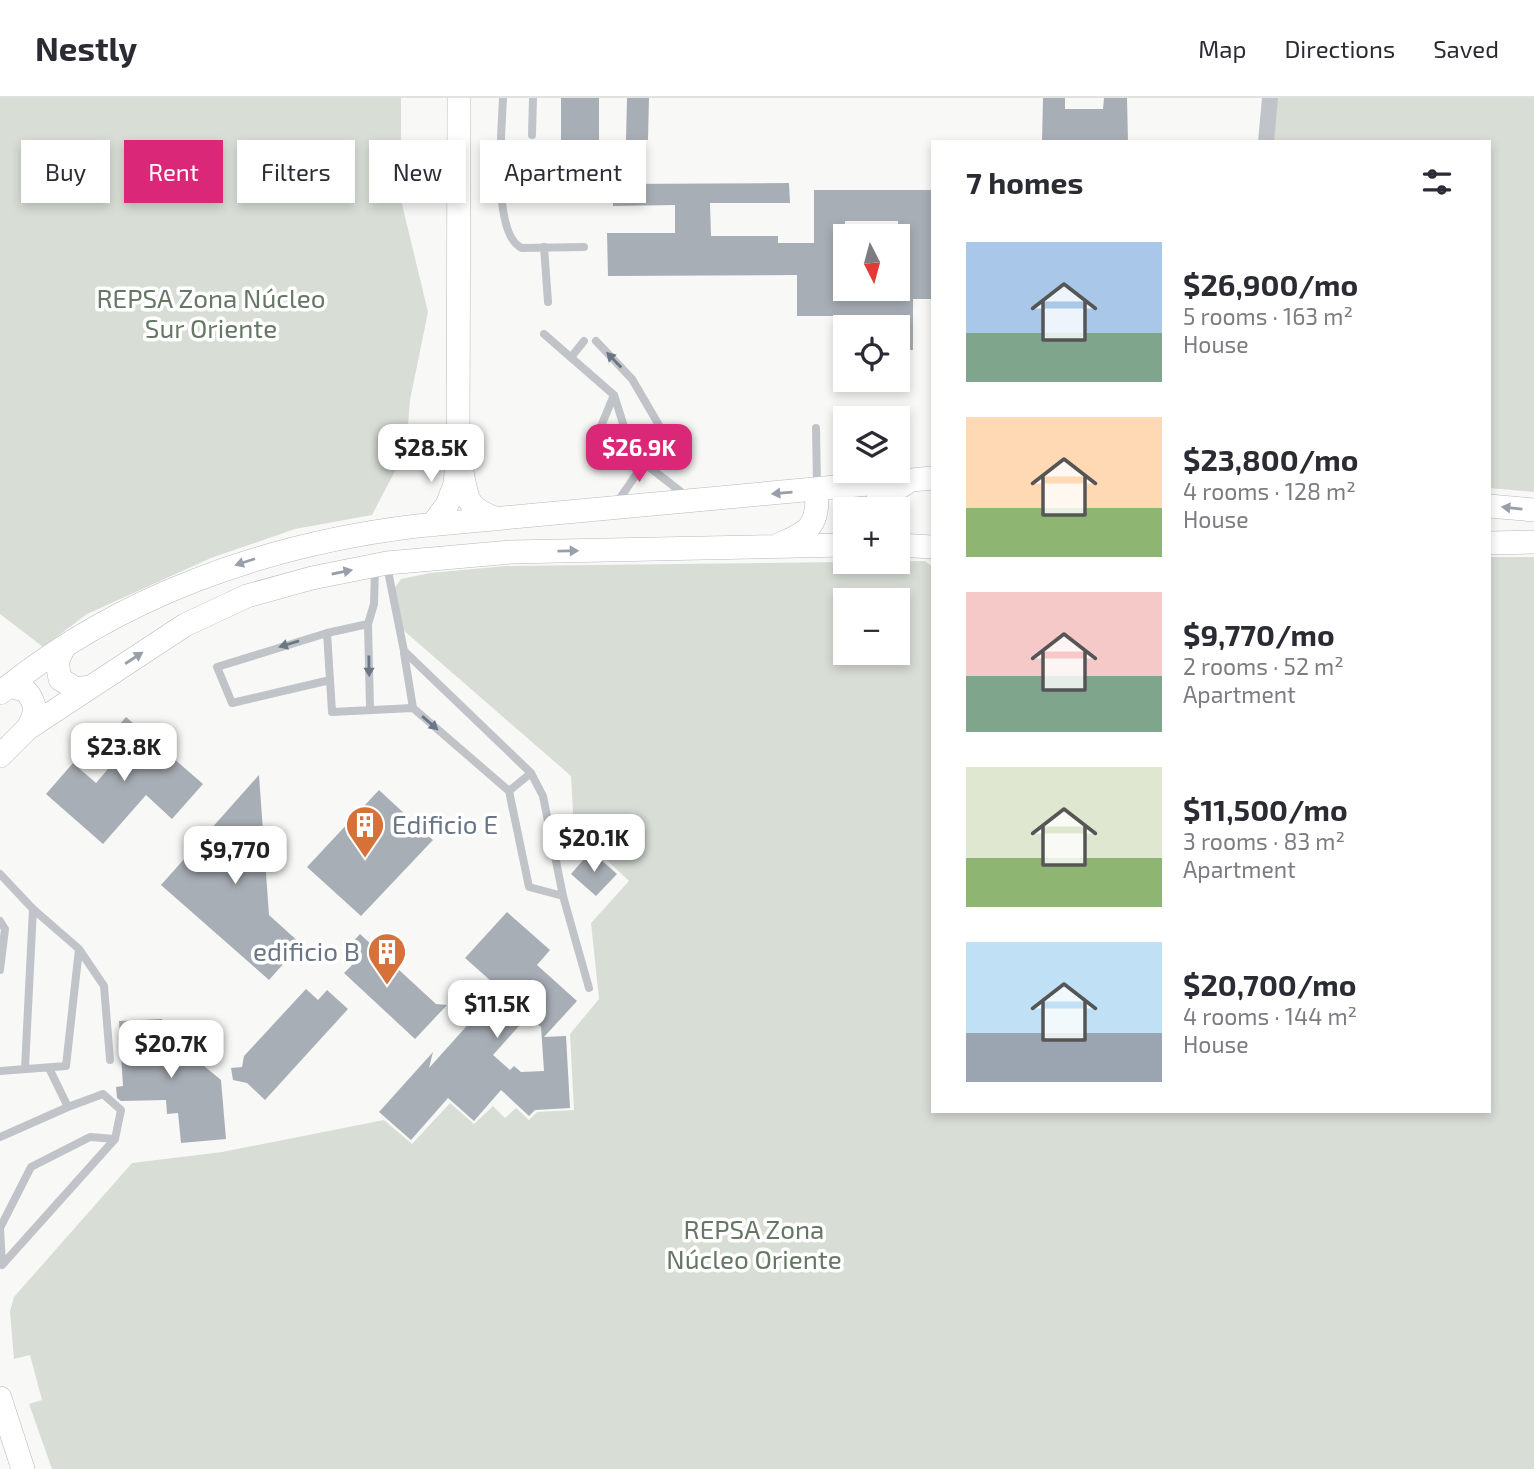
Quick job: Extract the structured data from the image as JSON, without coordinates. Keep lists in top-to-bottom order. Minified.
{"parks":["REPSA Zona Núcleo Sur Oriente","REPSA Zona Núcleo Oriente"],"places":{"building":["Edificio E","edificio B"]},"north":"bottom","page":{"header":"Nestly","nav":["Map","Directions","Saved"],"chip":["Buy","Rent","Filters","New","Apartment"],"heading":"7 homes","map_buttons":["+","−"],"list":[{"name":"$26,900/mo","note":"5 rooms · 163 m² · House"},{"name":"$23,800/mo","note":"4 rooms · 128 m² · House"},{"name":"$9,770/mo","note":"2 rooms · 52 m² · Apartment"},{"name":"$11,500/mo","note":"3 rooms · 83 m² · Apartment"},{"name":"$20,700/mo","note":"4 rooms · 144 m² · House"}],"price":["$28.5K","$26.9K","$23.8K","$20.1K","$9,770","$11.5K","$20.7K"]}}
